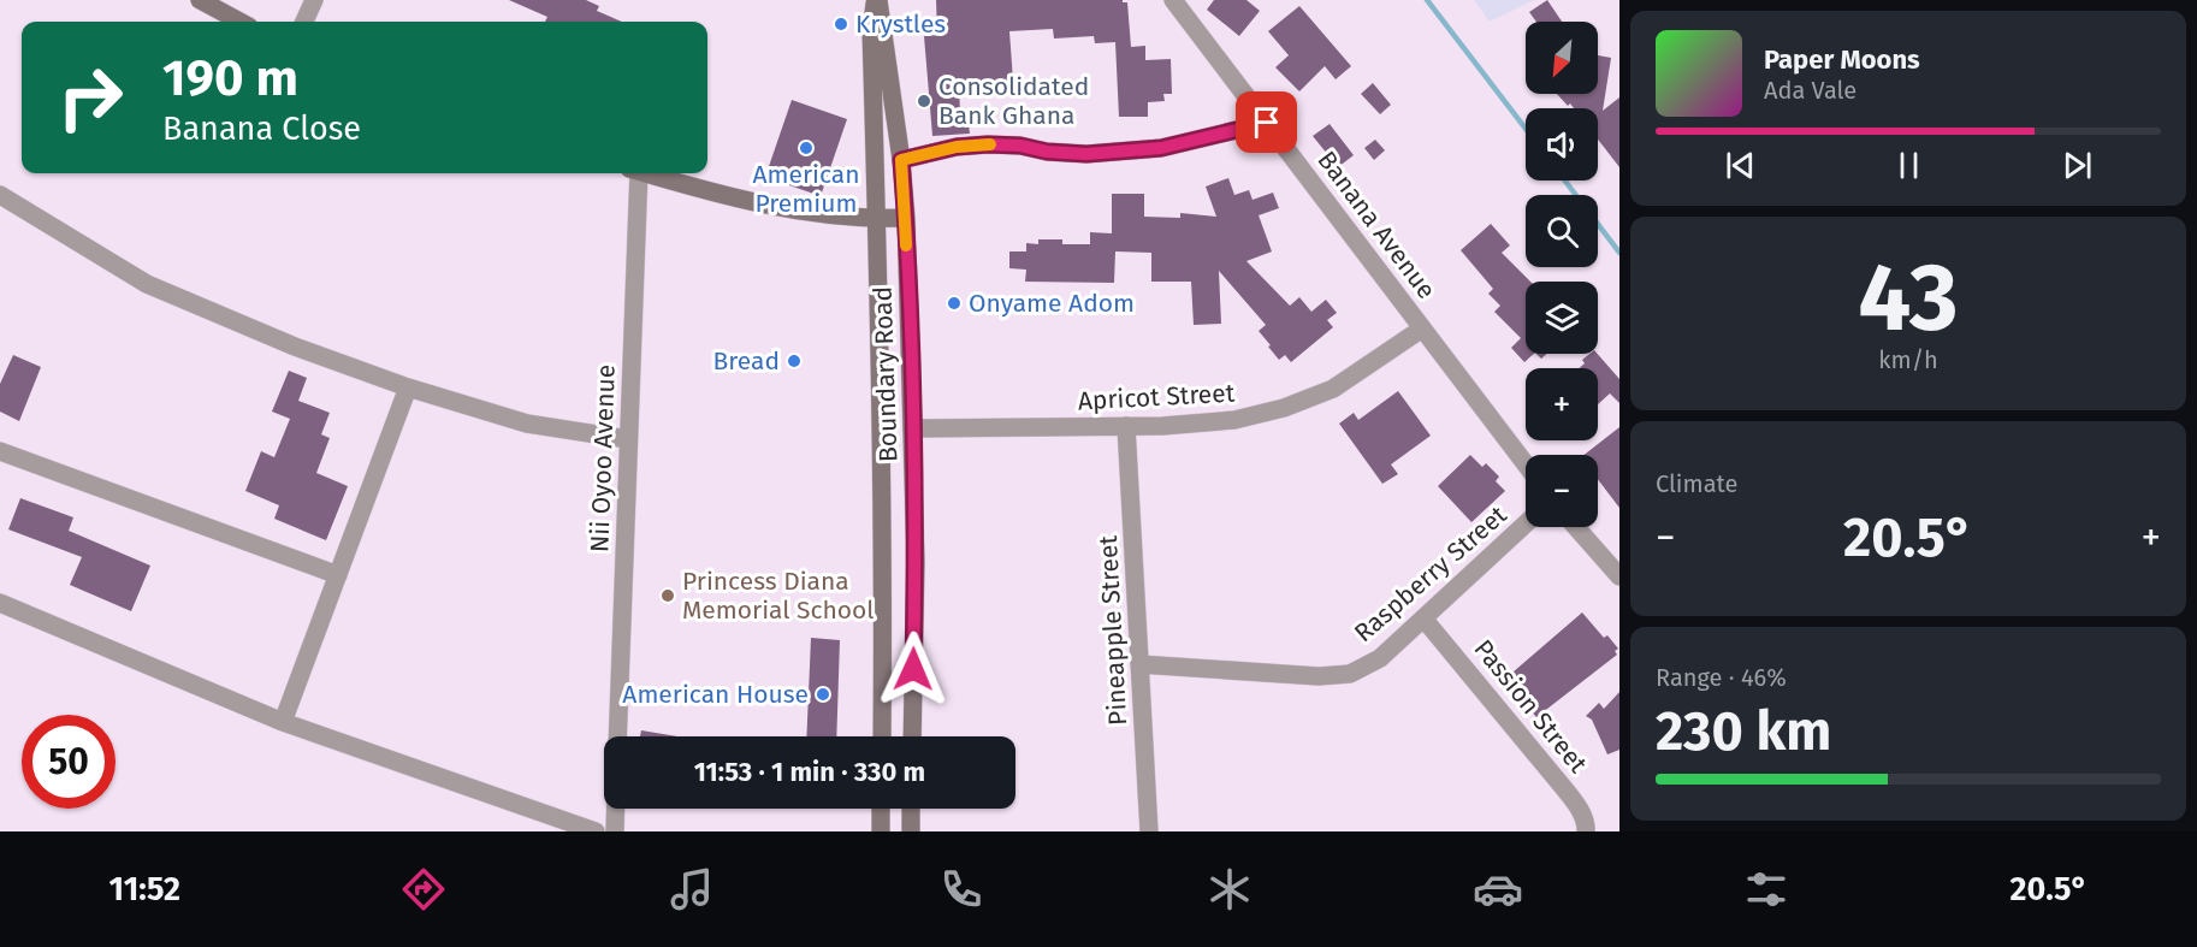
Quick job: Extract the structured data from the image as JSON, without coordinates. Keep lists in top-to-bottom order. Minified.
{"streets":{"main road":["Boundary Road"],"street":["Banana Avenue","Apricot Street","Nii Oyoo Avenue","Raspberry Street","Pineapple Street","Passion Street"]},"crossings":[["Banana Avenue","Apricot Street"],["Boundary Road","Apricot Street"],["Apricot Street","Pineapple Street"],["Raspberry Street","Pineapple Street"],["Raspberry Street","Passion Street"]],"places":["Krystles","Consolidated Bank Ghana","American Premium","Onyame Adom","Bread","Princess Diana Memorial School","American House"],"north":"bottom left","page":{"map_buttons":["+","−"],"turn":["190 m","Banana Close"],"song":["Paper Moons","Ada Vale"],"tile":[["43","km/h"],"Climate",["Range · 46%","230 km"]],"heat":["−","20.5°","+"],"limit":"50","trip":"11:53 · 1 min · 330 m","tabs":["11:52","20.5°"]}}
